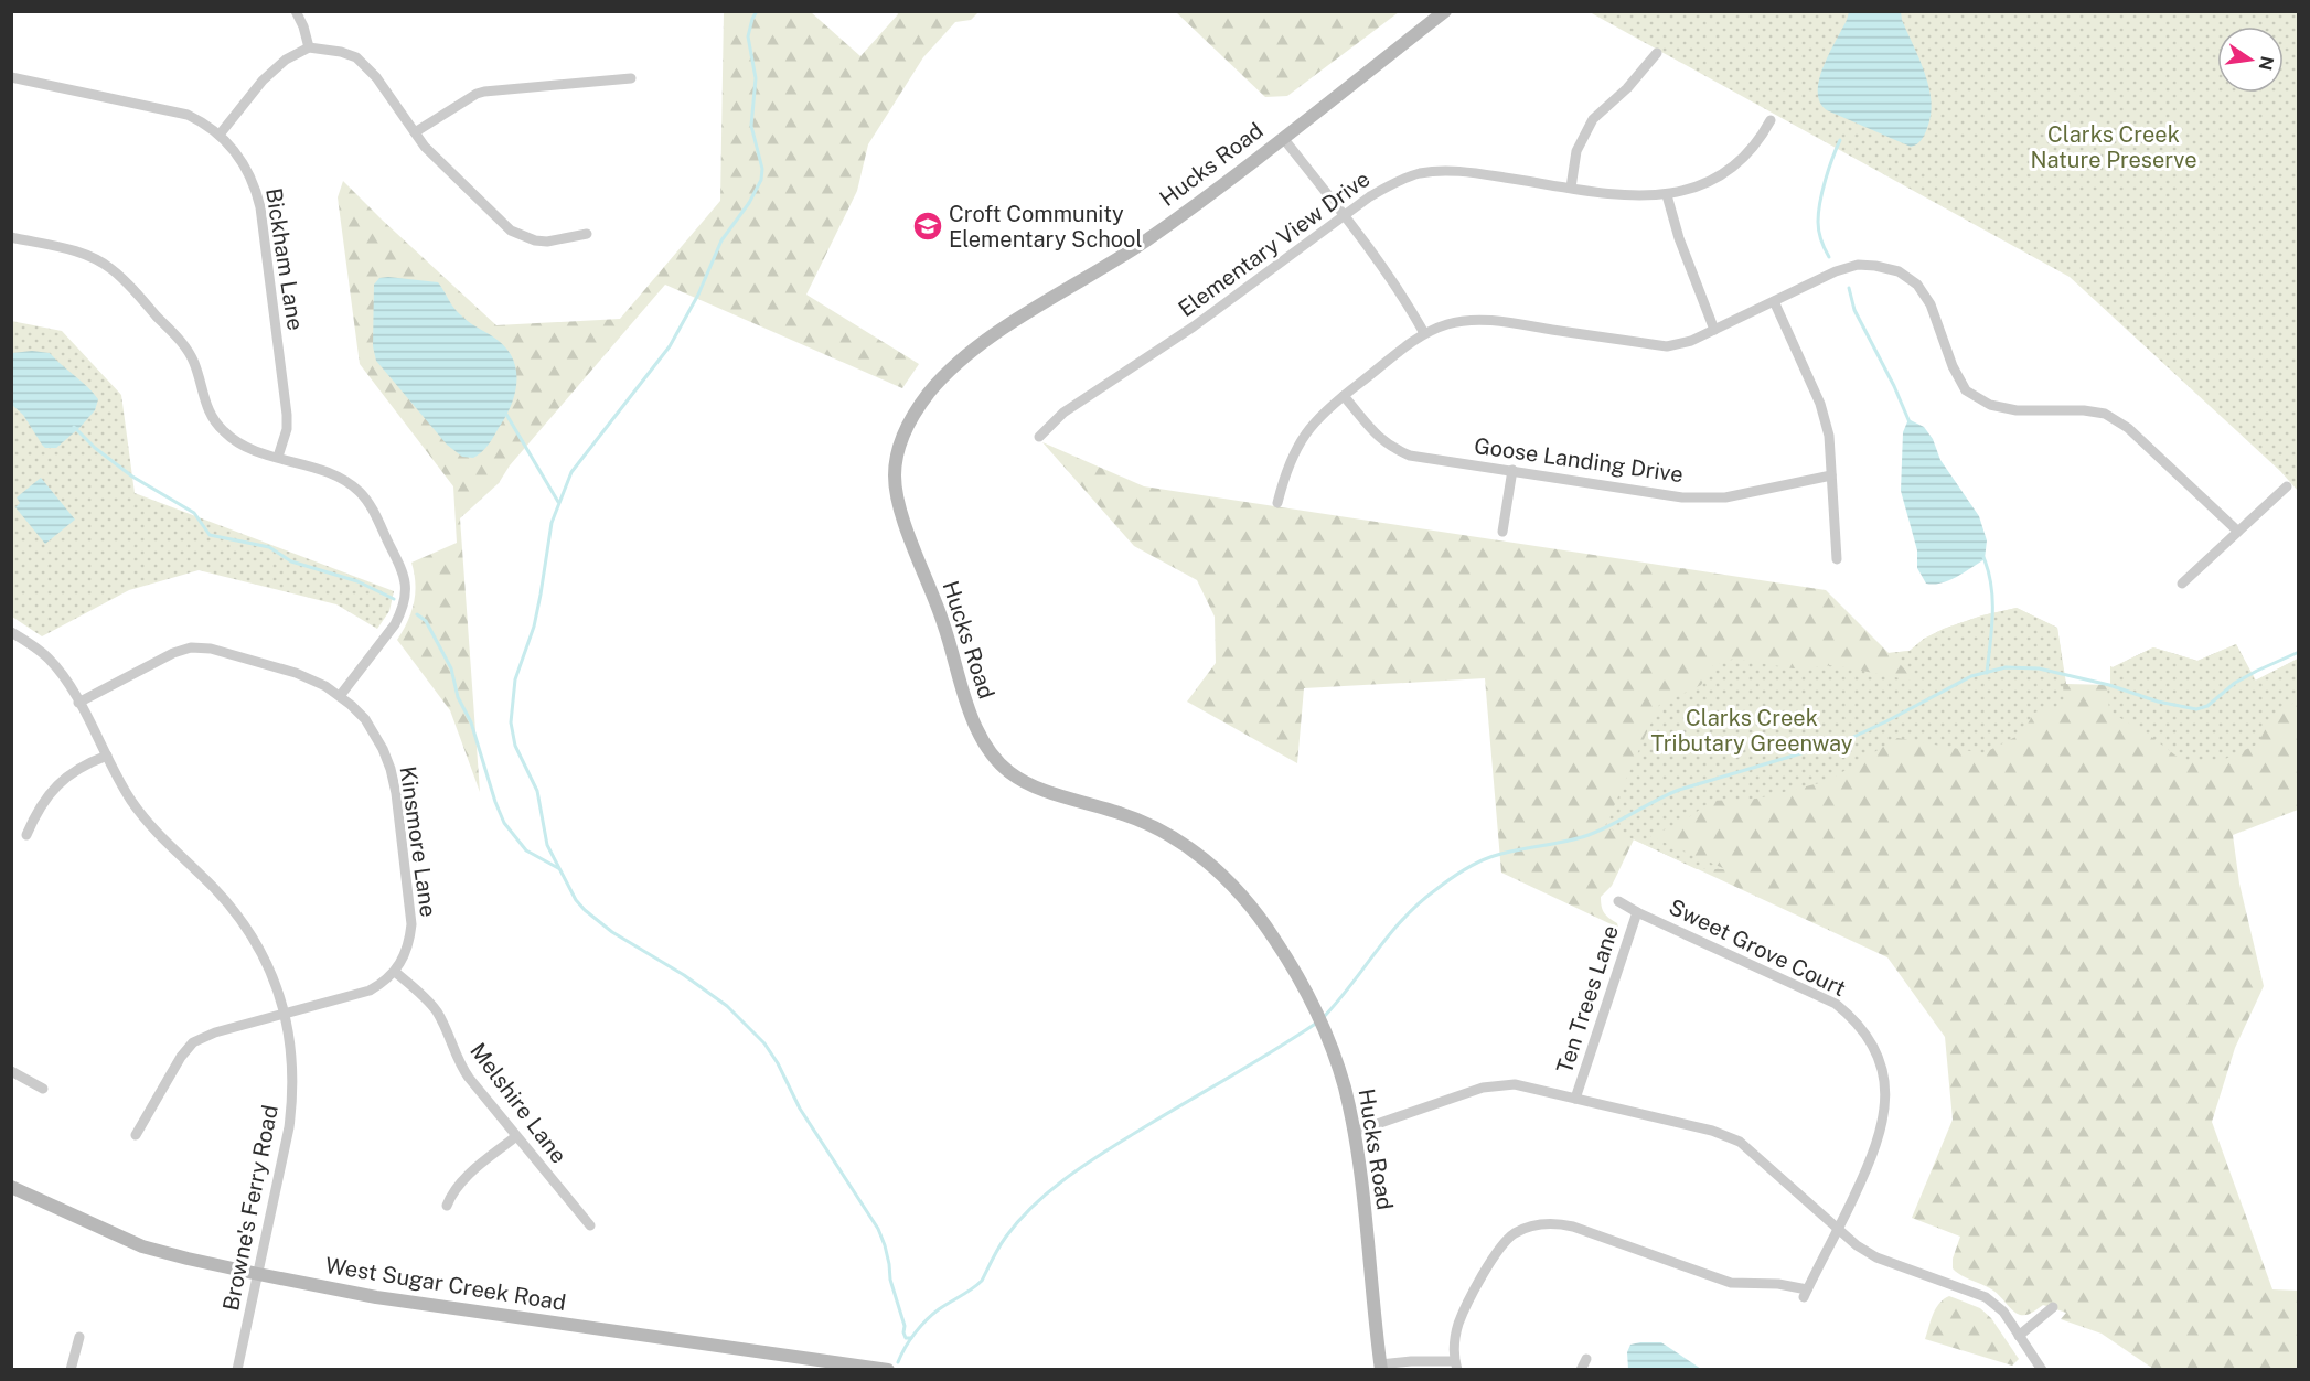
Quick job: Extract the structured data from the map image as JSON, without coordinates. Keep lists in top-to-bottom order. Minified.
{"streets":{"main road":["Hucks Road","West Sugar Creek Road"],"street":["Elementary View Drive","Bickham Lane","Goose Landing Drive","Kinsmore Lane","Sweet Grove Court","Ten Trees Lane","Melshire Lane","Browne's Ferry Road"]},"crossings":[["Kinsmore Lane","Melshire Lane"],["Kinsmore Lane","Browne's Ferry Road"],["Sweet Grove Court","Ten Trees Lane"],["Browne's Ferry Road","West Sugar Creek Road"]],"parks":["Clarks Creek Nature Preserve","Clarks Creek Tributary Greenway"],"places":{"school or university":["Croft Community Elementary School"]},"north":"right"}
